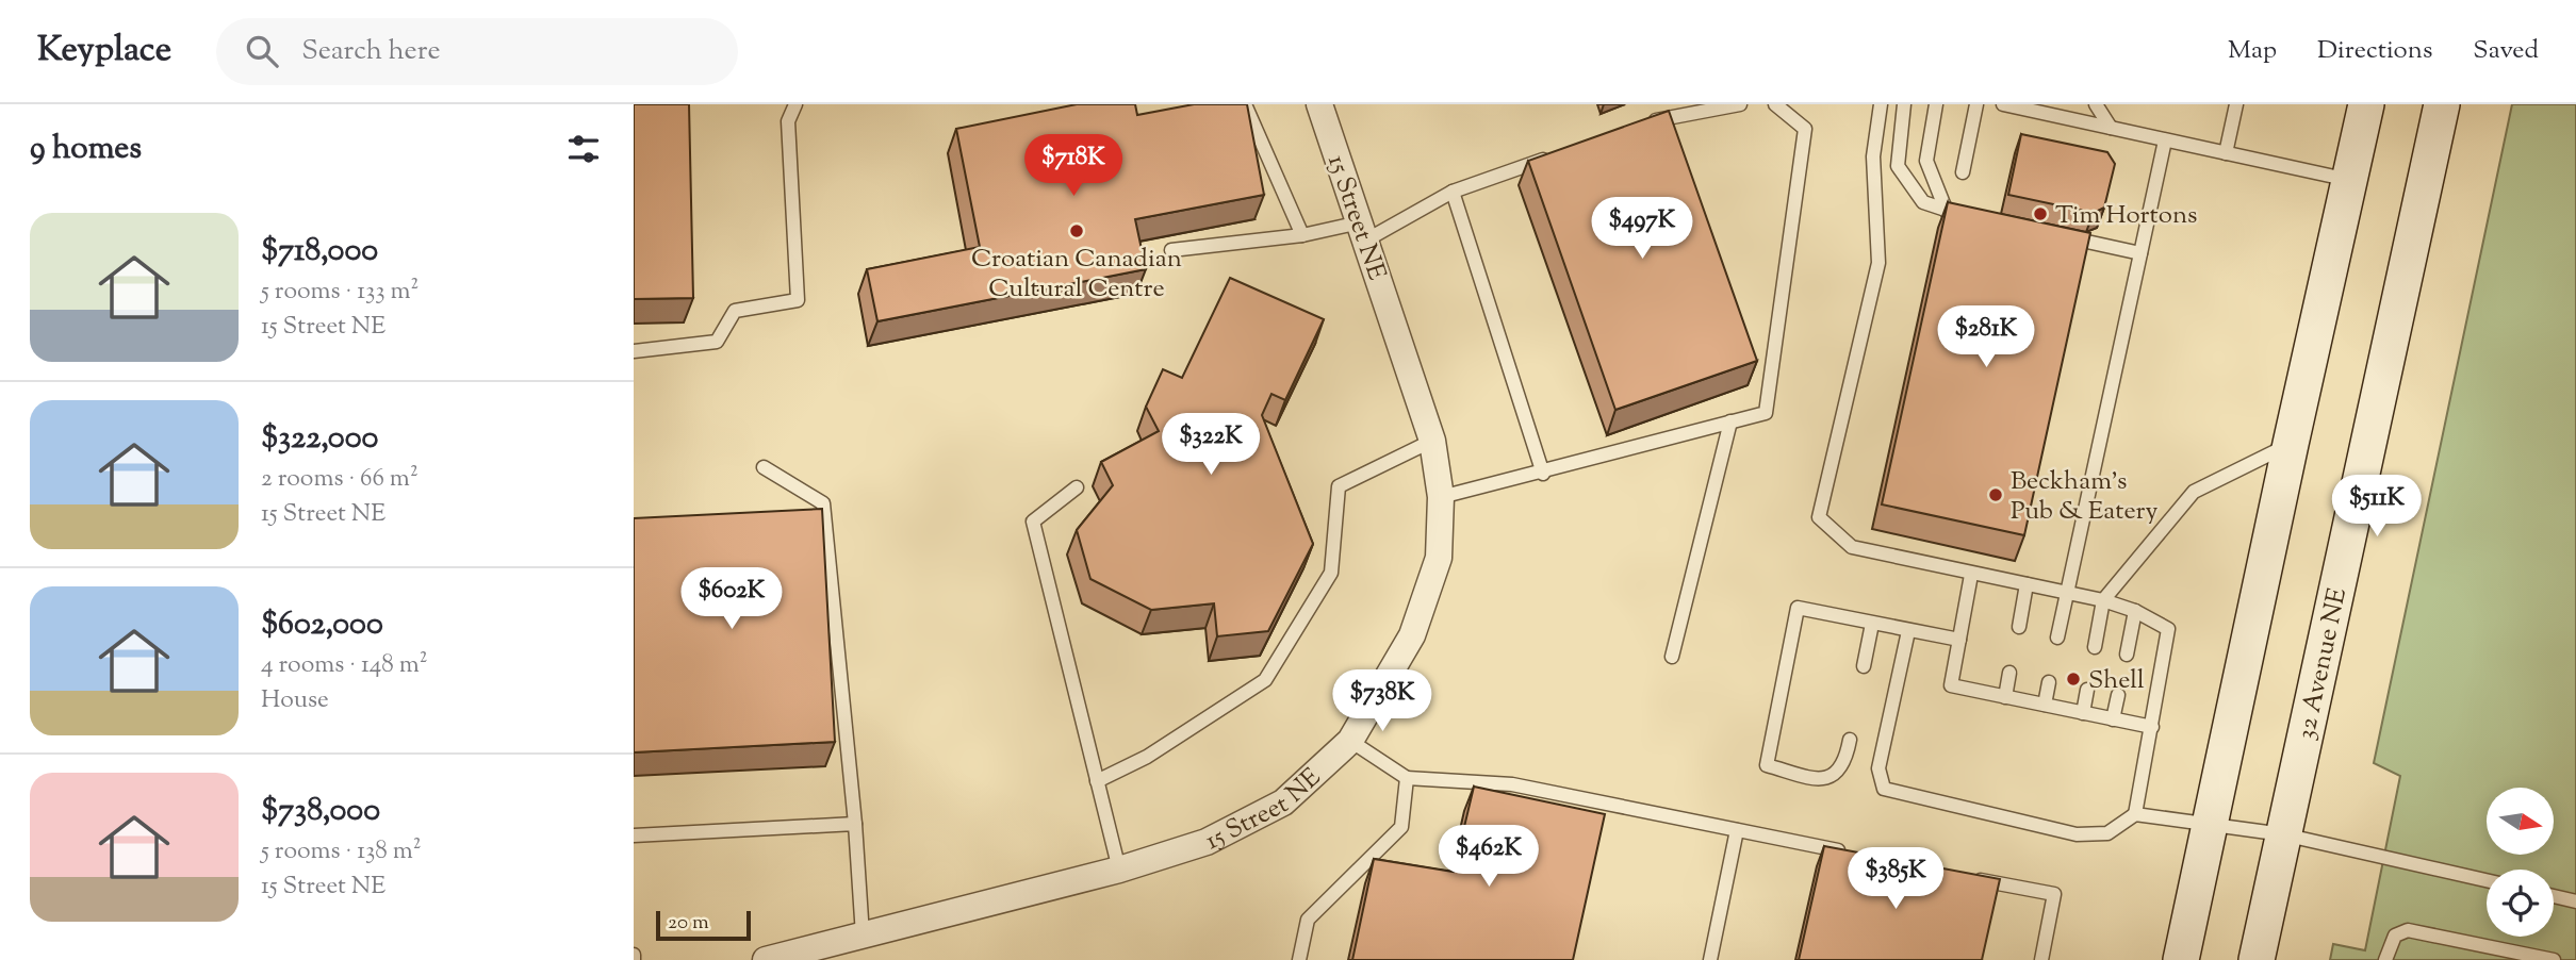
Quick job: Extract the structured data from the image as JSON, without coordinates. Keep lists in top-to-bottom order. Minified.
{"streets":{"main road":["32 Avenue NE"],"street":["15 Street NE"]},"places":["Tim Hortons","Croatian Canadian Cultural Centre","Beckham's Pub & Eatery","Shell"],"scale_bar":"20 m","north":"right","page":{"header":"Keyplace","search":"Search here","nav":["Map","Directions","Saved"],"heading":"9 homes","price":["$718K","$497K","$281K","$322K","$511K","$602K","$738K","$462K","$385K"],"list":[{"name":"$718,000","note":"5 rooms · 133 m² · 15 Street NE"},{"name":"$322,000","note":"2 rooms · 66 m² · 15 Street NE"},{"name":"$602,000","note":"4 rooms · 148 m² · House"},{"name":"$738,000","note":"5 rooms · 138 m² · 15 Street NE"}],"scale":"20 m"}}
